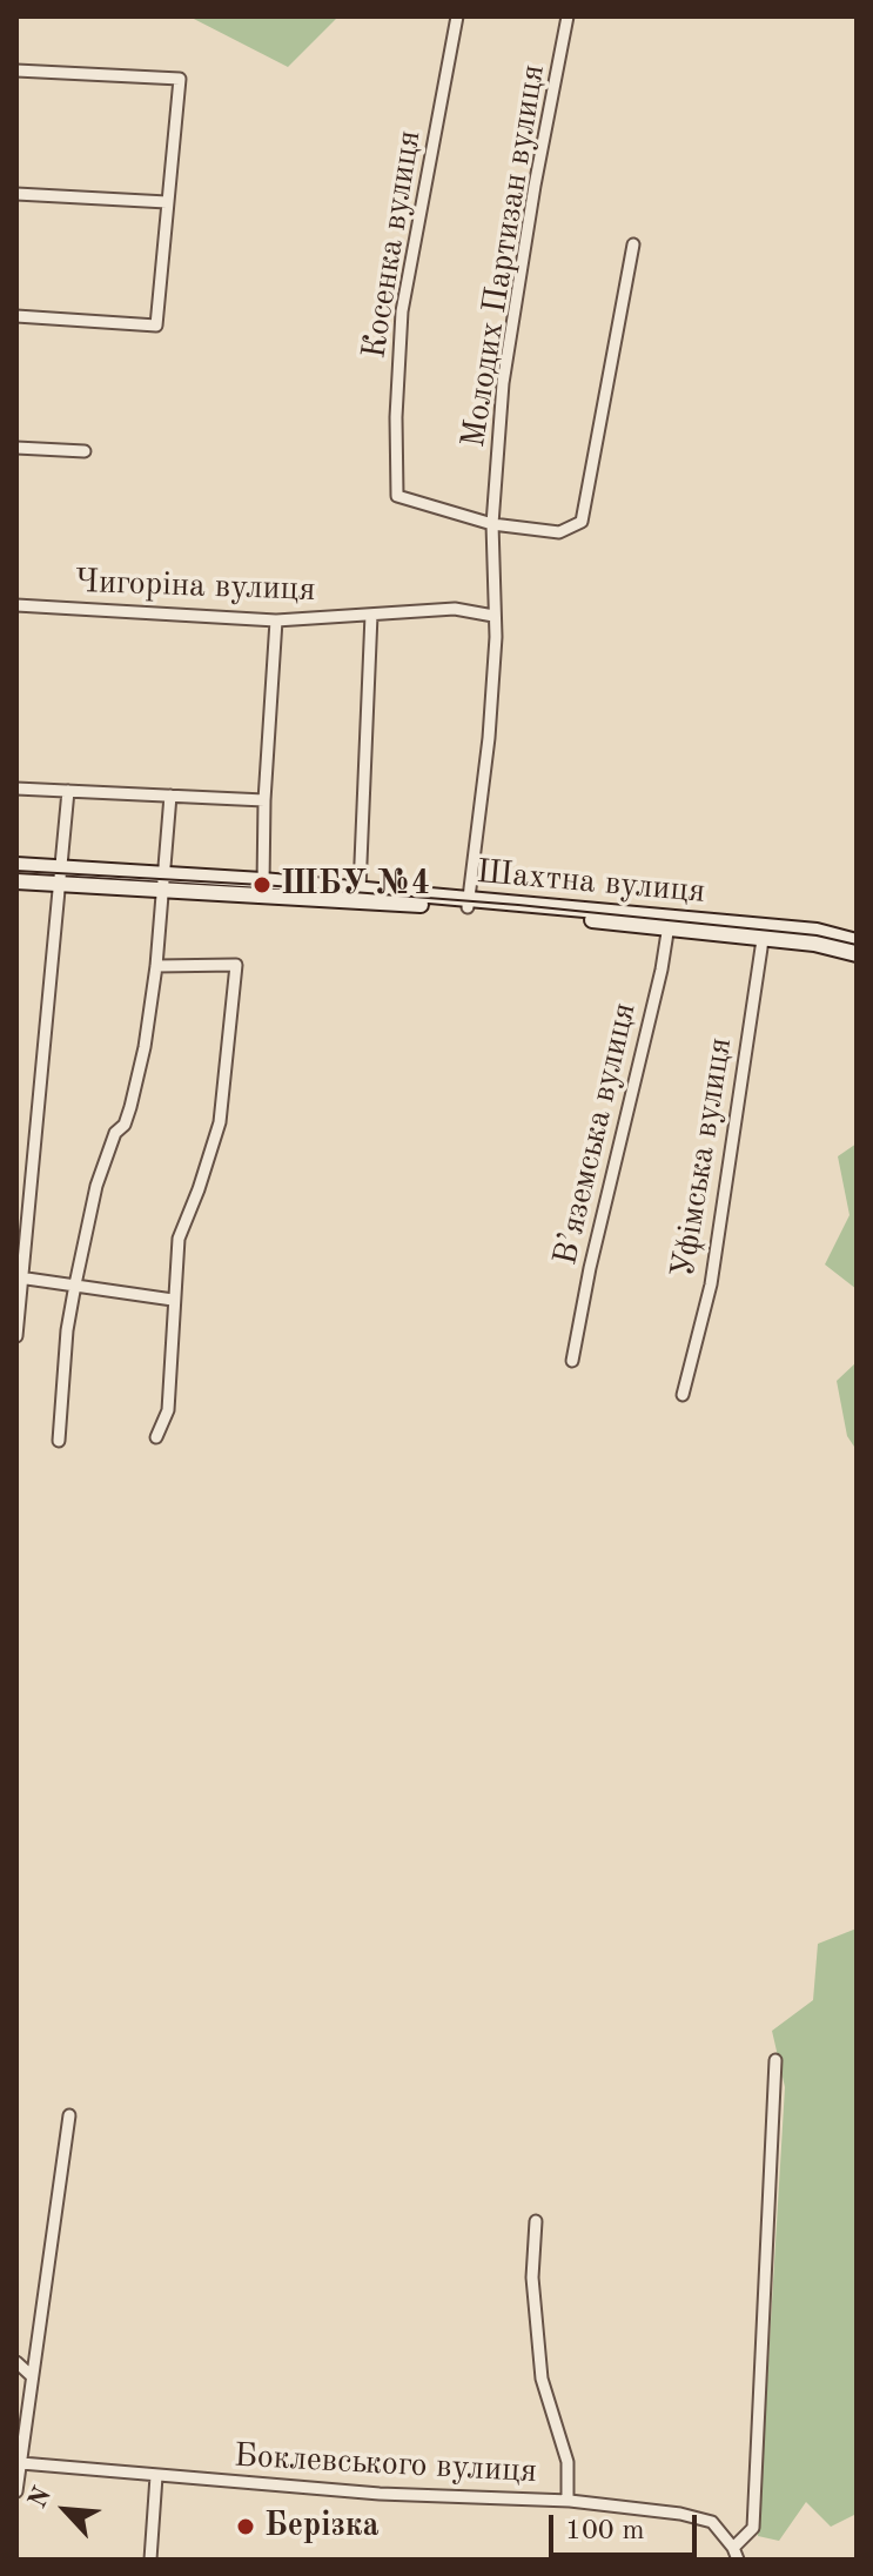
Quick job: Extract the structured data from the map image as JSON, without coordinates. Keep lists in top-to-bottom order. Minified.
{"streets":{"main road":["Шахтна вулиця"],"street":["Косенка вулиця","Молодих Партизан вулиця","Чигоріна вулиця","В’яземська вулиця","Уфімська вулиця","Боклевського вулиця"]},"crossings":[["Косенка вулиця","Молодих Партизан вулиця"],["Молодих Партизан вулиця","Чигоріна вулиця"],["Шахтна вулиця","В’яземська вулиця"],["Шахтна вулиця","Уфімська вулиця"]],"places":["ШБУ №4","Берізка"],"scale_bar":"100 m","north":"top left"}
